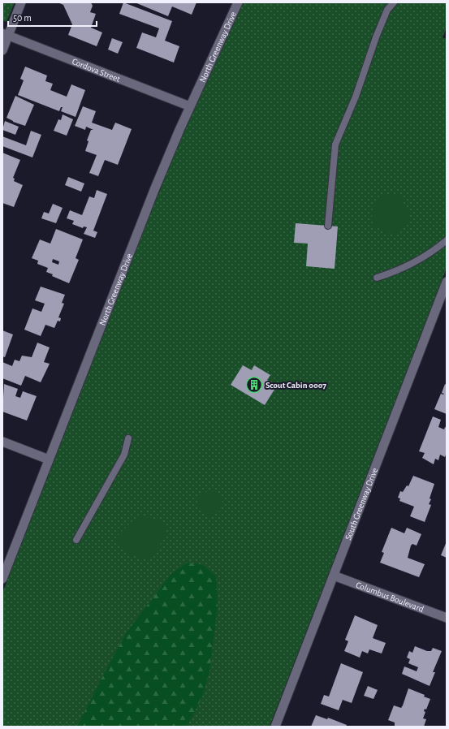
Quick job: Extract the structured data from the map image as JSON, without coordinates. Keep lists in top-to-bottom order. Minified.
{"streets":{"street":["North Greenway Drive","Cordova Street","South Greenway Drive","Columbus Boulevard"]},"crossings":[["North Greenway Drive","Cordova Street"],["South Greenway Drive","Columbus Boulevard"]],"places":{"building":["Scout Cabin 0007"]},"scale_bar":"50 m"}
